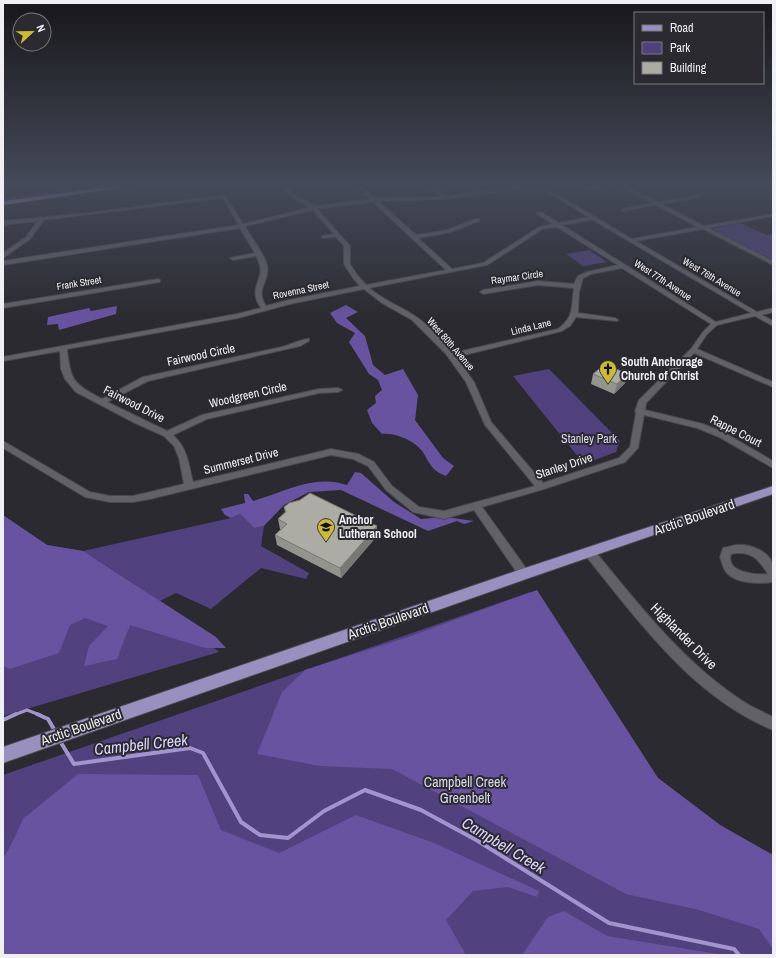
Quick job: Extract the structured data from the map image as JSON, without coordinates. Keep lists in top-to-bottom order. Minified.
{"streets":{"main road":["Arctic Boulevard"],"street":["Raymar Circle","West 76th Avenue","West 77th Avenue","Frank Street","Rovenna Street","Linda Lane","West 80th Avenue","Fairwood Circle","Woodgreen Circle","Fairwood Drive","Rappe Court","Summerset Drive","Stanley Drive","Highlander Drive"]},"crossings":[["West 77th Avenue","Stanley Drive"],["Rovenna Street","West 80th Avenue"],["Rovenna Street","Fairwood Drive"],["Linda Lane","West 80th Avenue"],["West 80th Avenue","Stanley Drive"],["Fairwood Circle","Fairwood Drive"],["Woodgreen Circle","Fairwood Drive"],["Fairwood Drive","Summerset Drive"],["Rappe Court","Stanley Drive"],["Summerset Drive","Stanley Drive"],["Arctic Boulevard","Highlander Drive"]],"water":["Campbell Creek"],"parks":["Stanley Park","Campbell Creek Greenbelt"],"places":{"church":["South Anchorage Church of Christ"],"school or university":["Anchor Lutheran School"]},"legend":["Road","Park","Building"],"north":"right"}
